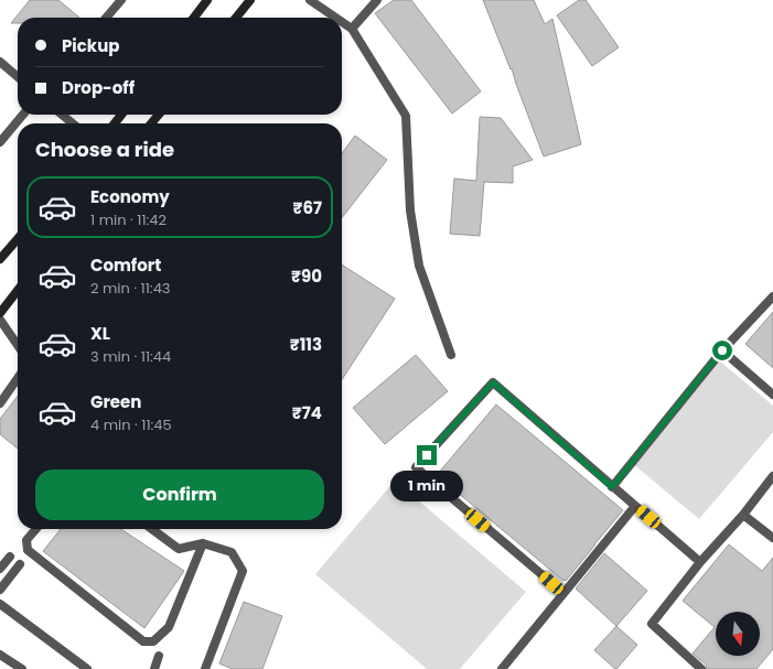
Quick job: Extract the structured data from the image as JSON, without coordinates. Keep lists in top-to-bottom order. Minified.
{"north":"bottom","page":{"banner":["Pickup","Drop-off"],"heading":"Choose a ride","list":[{"name":"Economy","note":"1 min · 11:42","value":"₹67"},{"name":"Comfort","note":"2 min · 11:43","value":"₹90"},{"name":"XL","note":"3 min · 11:44","value":"₹113"},{"name":"Green","note":"4 min · 11:45","value":"₹74"}],"buttons":"Confirm","bubble":"1 min"}}
